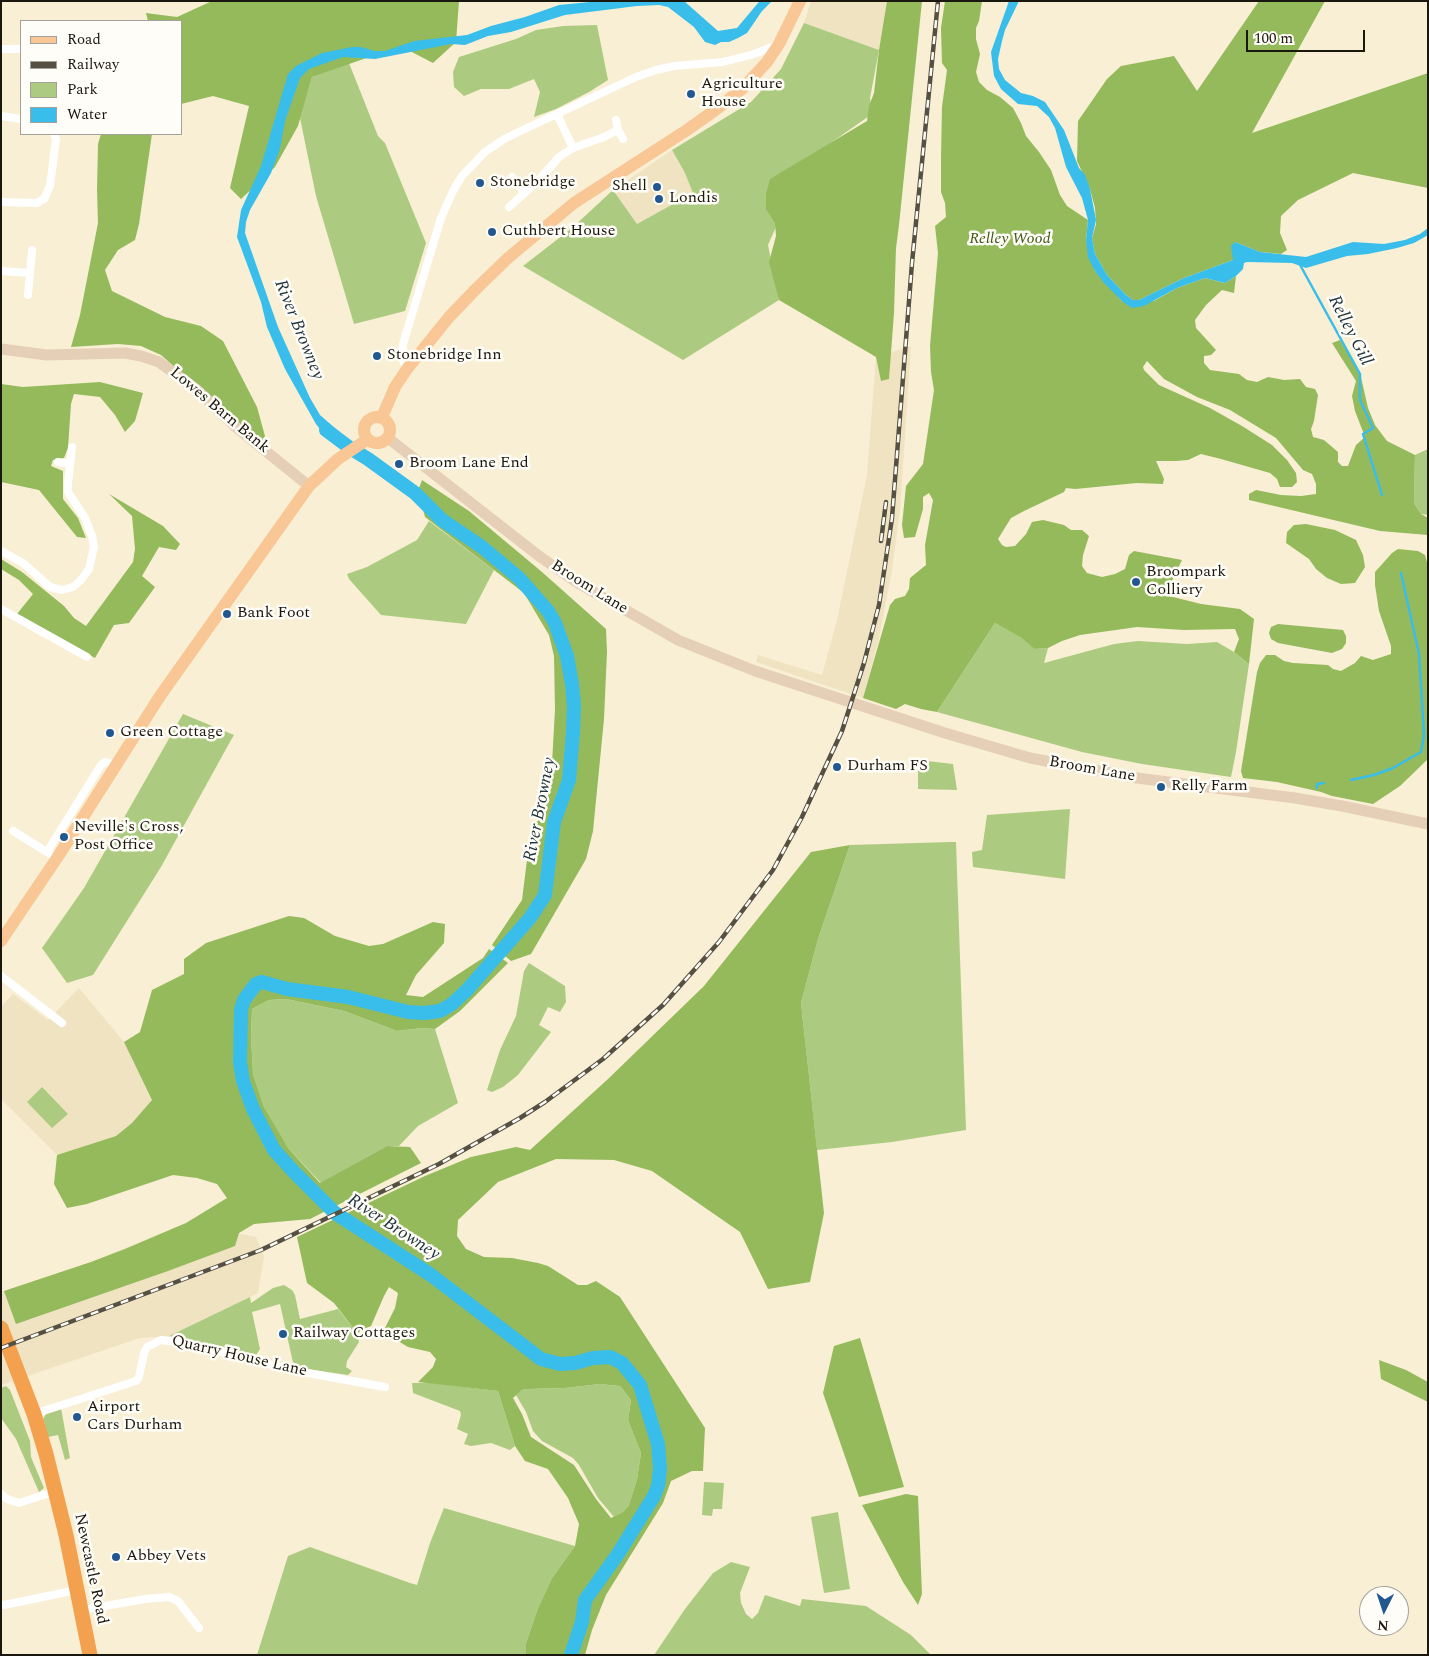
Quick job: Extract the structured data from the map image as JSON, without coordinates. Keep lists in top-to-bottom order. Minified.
{"streets":{"highway":["Newcastle Road"],"main road":["Lowes Barn Bank","Broom Lane"],"street":["Quarry House Lane"]},"crossings":[["Quarry House Lane","Newcastle Road"]],"water":["River Browney","Relley Gill"],"parks":["Relley Wood"],"places":["Agriculture House","Stonebridge","Shell","Londis","Cuthbert House","Stonebridge Inn","Broom Lane End","Broompark Colliery","Bank Foot","Green Cottage","Durham FS","Relly Farm","Neville's Cross, Post Office","Railway Cottages","Airport Cars Durham","Abbey Vets"],"legend":["Road","Railway","Park","Water"],"scale_bar":"100 m","north":"bottom"}
